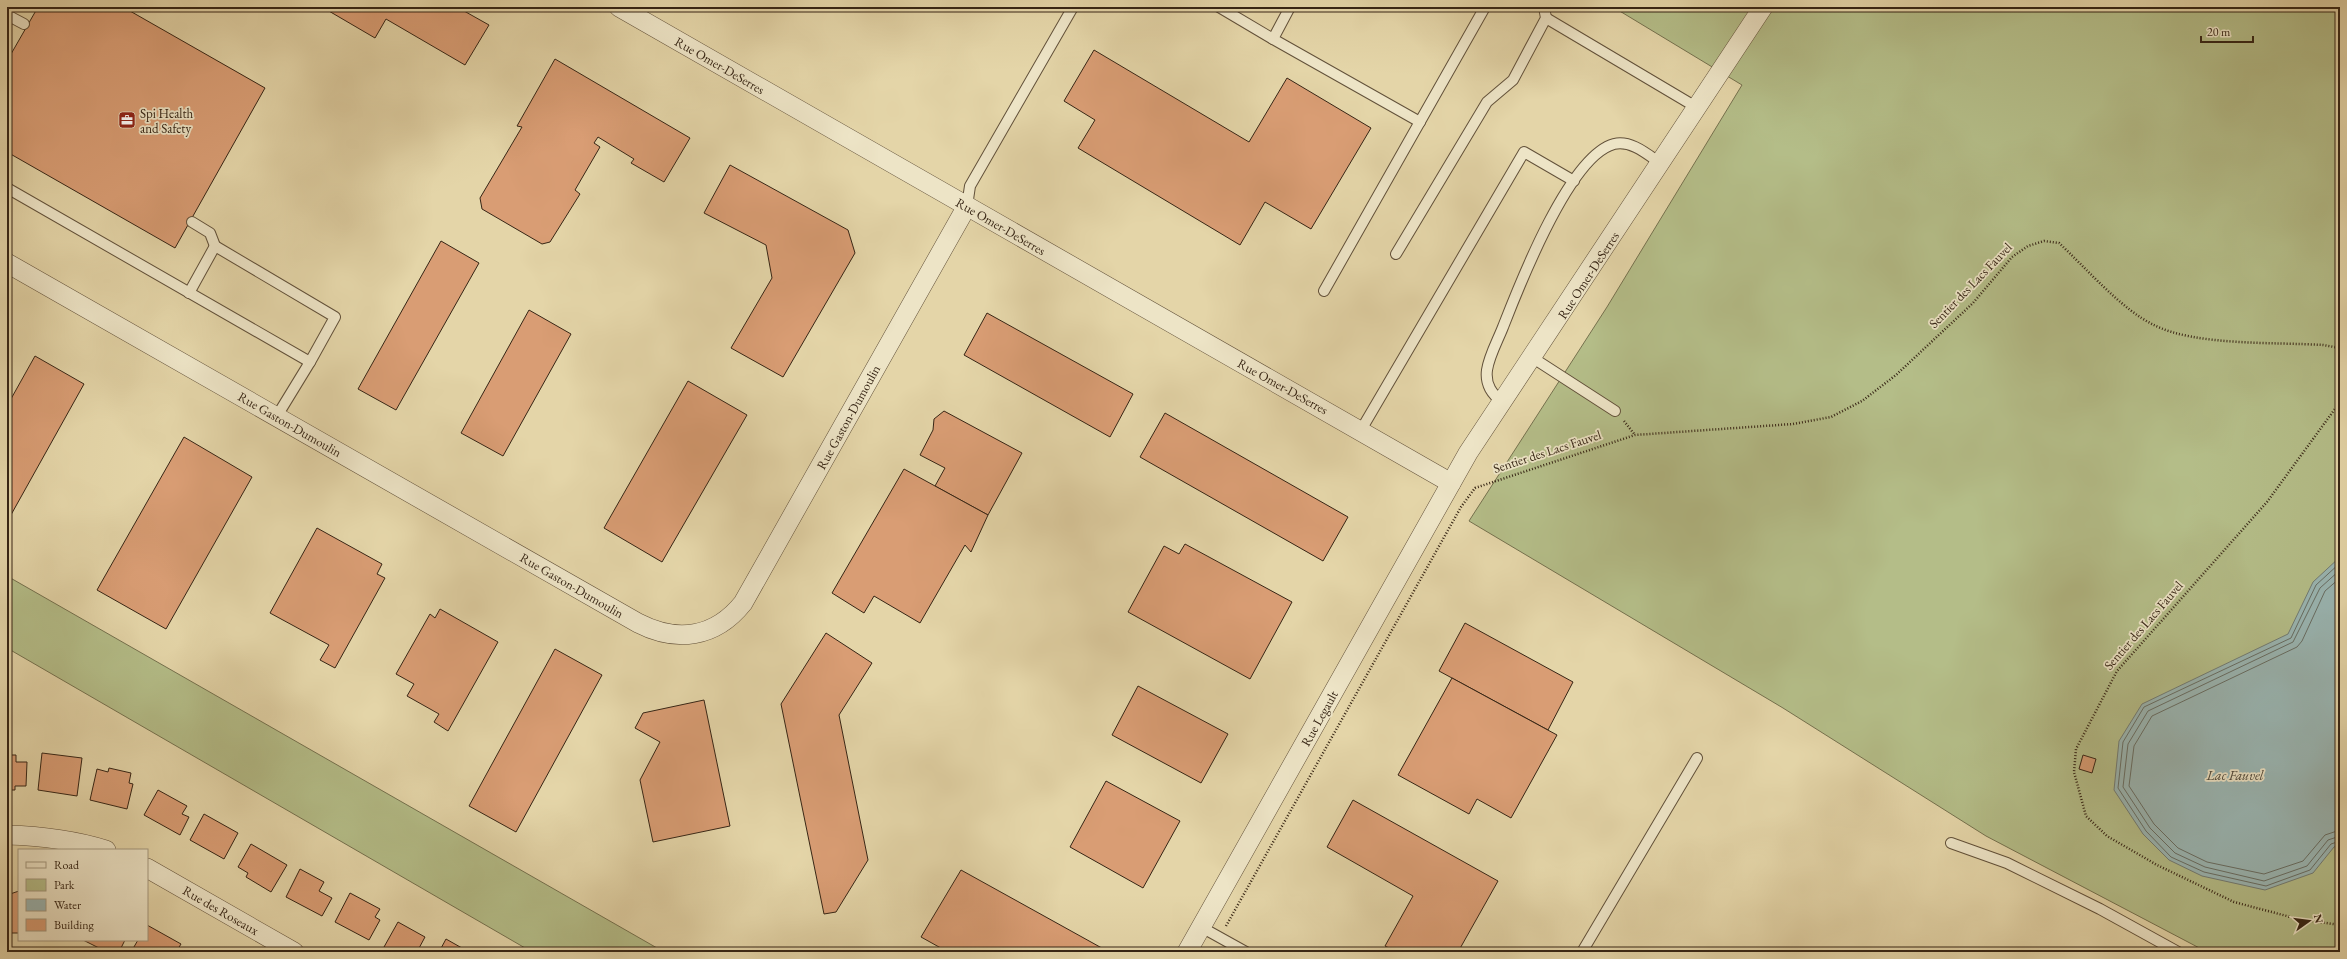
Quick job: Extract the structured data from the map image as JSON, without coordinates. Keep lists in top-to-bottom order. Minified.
{"streets":{"street":["Rue Omer-DeSerres","Rue Gaston-Dumoulin","Rue Legault","Rue des Roseaux"],"path":["Sentier des Lacs Fauvel"]},"crossings":[["Rue Omer-DeSerres","Rue Gaston-Dumoulin"],["Rue Omer-DeSerres","Rue Legault"],["Sentier des Lacs Fauvel","Rue Legault"]],"water":["Lac Fauvel"],"places":{"office":["Spi Health and Safety"]},"legend":["Road","Park","Water","Building"],"scale_bar":"20 m","north":"right"}
